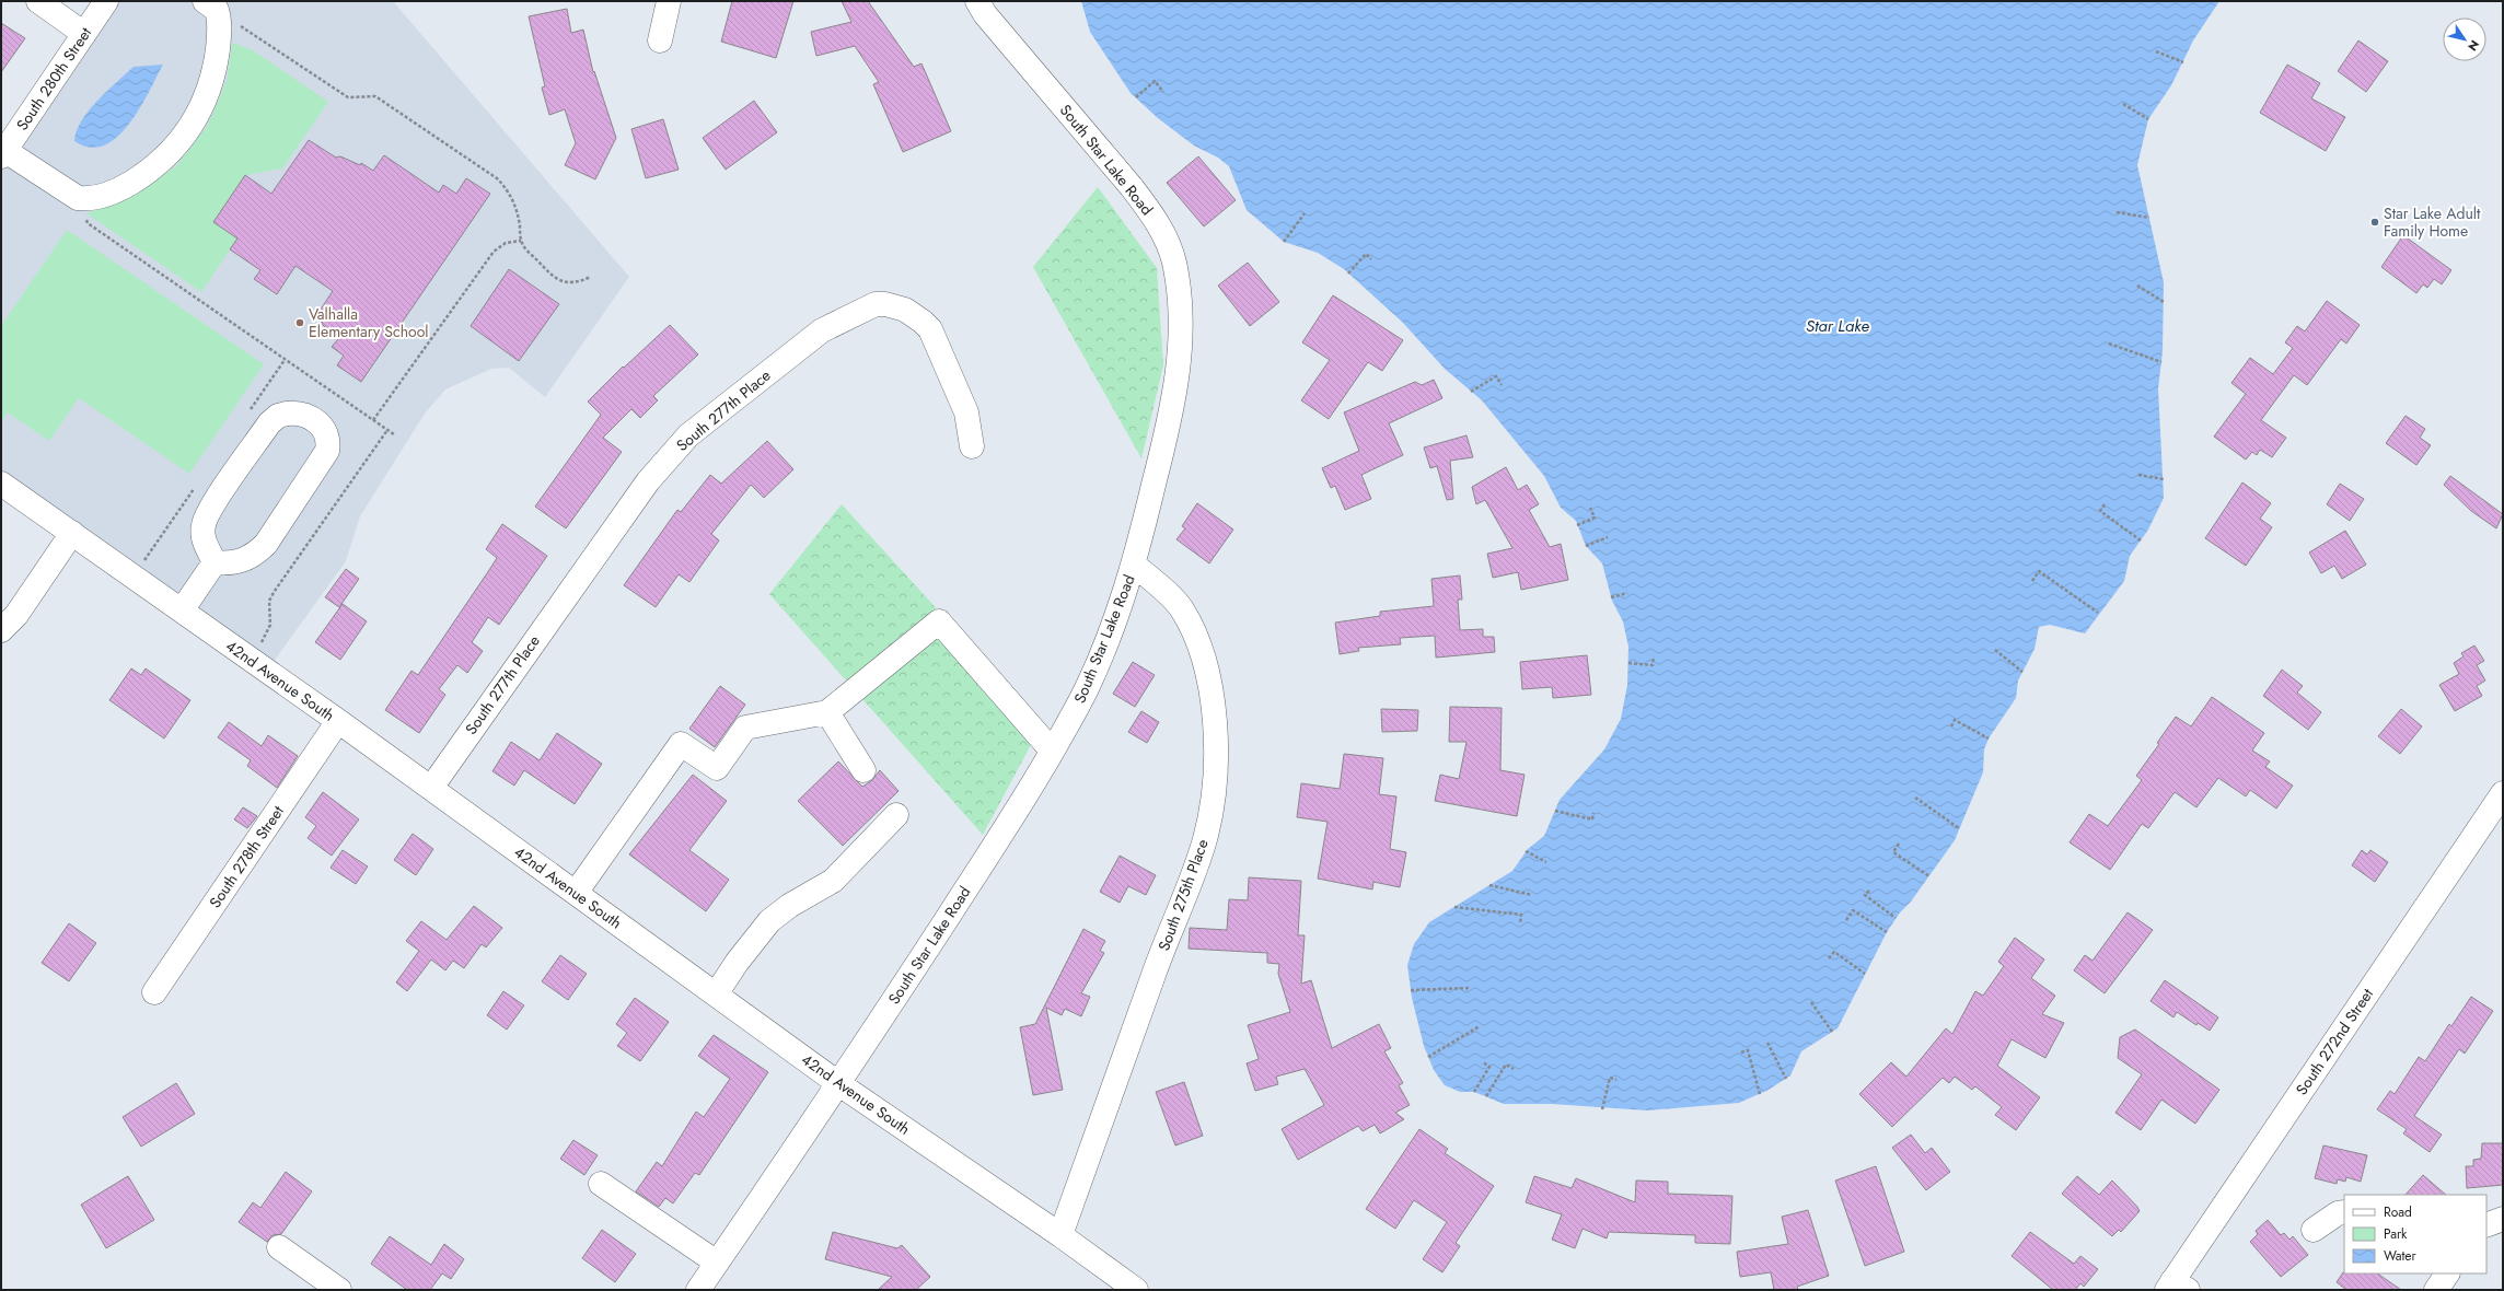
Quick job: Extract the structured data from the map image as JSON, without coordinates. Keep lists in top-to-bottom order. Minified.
{"streets":{"street":["South 280th Street","South Star Lake Road","South 277th Place","42nd Avenue South","South 278th Street","South 275th Place","South 272nd Street"]},"crossings":[["South Star Lake Road","42nd Avenue South"],["South Star Lake Road","South 275th Place"],["South 277th Place","42nd Avenue South"],["42nd Avenue South","South 278th Street"],["42nd Avenue South","South 275th Place"]],"water":["Star Lake"],"places":["Star Lake Adult Family Home","Valhalla Elementary School"],"legend":["Road","Park","Water"],"north":"bottom right"}
